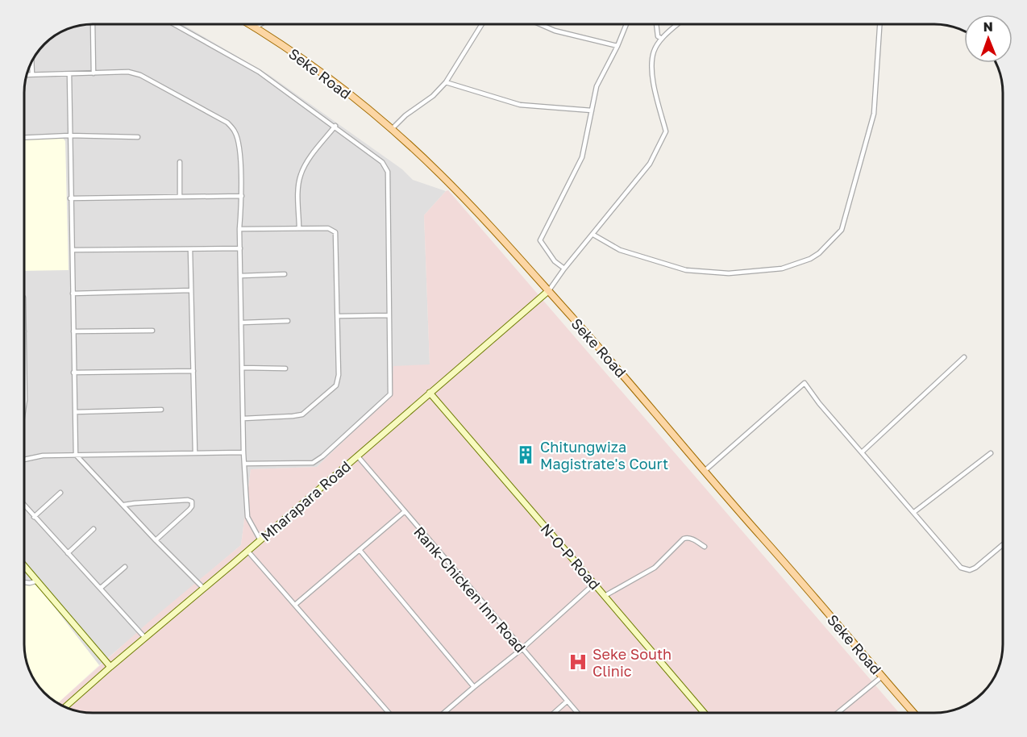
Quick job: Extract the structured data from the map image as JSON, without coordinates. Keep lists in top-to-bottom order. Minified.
{"streets":{"main road":["Seke Road","Mharapara Road","N-O-P Road"],"street":["Rank-Chicken Inn Road"]},"crossings":[["Seke Road","Mharapara Road"],["Mharapara Road","N-O-P Road"],["Mharapara Road","Rank-Chicken Inn Road"]],"places":{"building":["Chitungwiza Magistrate's Court"],"hospital":["Seke South Clinic"]},"north":"top"}
